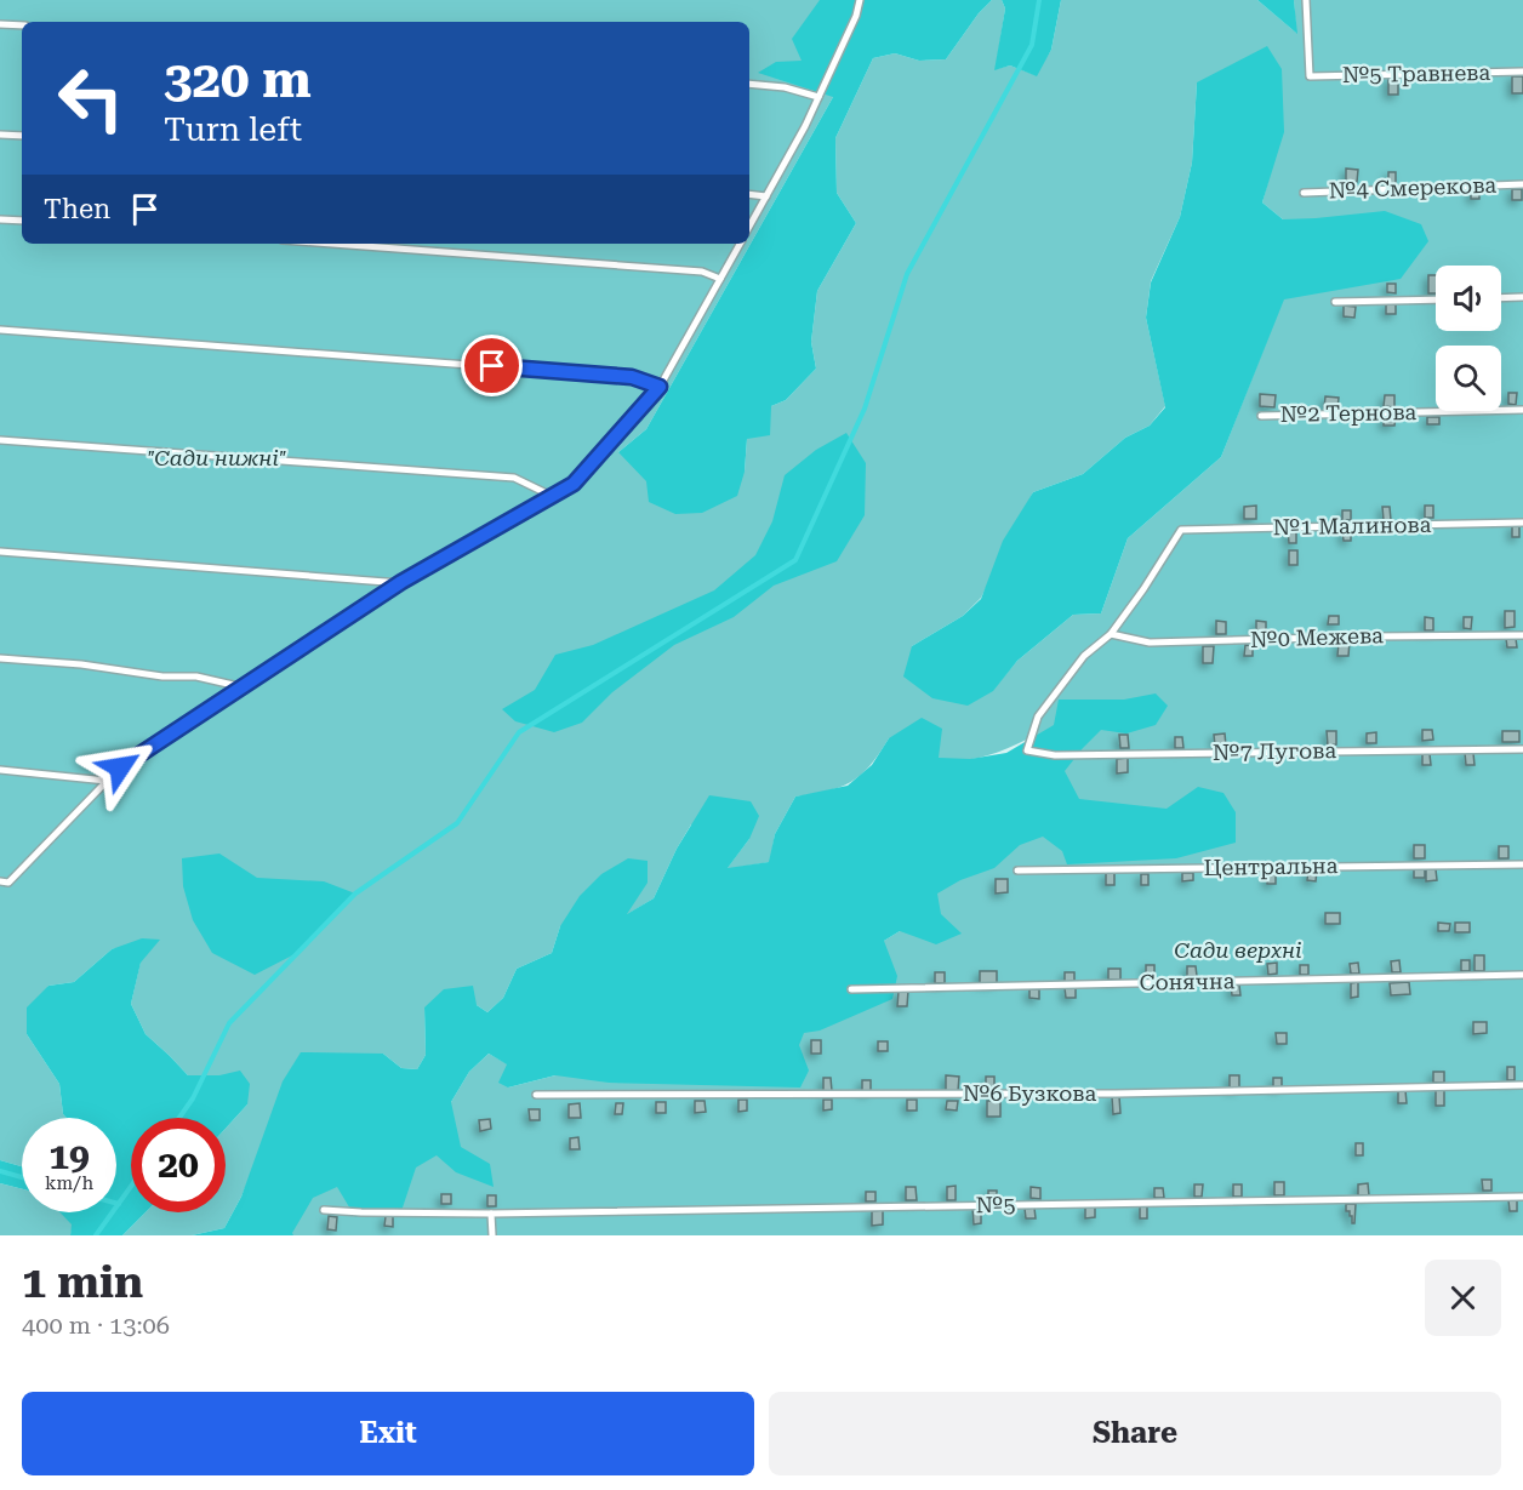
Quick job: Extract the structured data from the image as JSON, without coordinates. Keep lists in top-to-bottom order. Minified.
{"streets":{"lane":["№5 Травнева","№4 Смерекова","№2 Тернова","№1 Малинова","№0 Межева","№7 Лугова","Центральна","Сонячна","№6 Бузкова","№5"]},"crossings":[["№1 Малинова","№0 Межева"],["№1 Малинова","№7 Лугова"],["№0 Межева","№7 Лугова"]],"parks":["\"Сади нижні\"","Сади верхні"],"page":{"turn":["320 m","Turn left"],"then":"Then","speed":"19 km/h","limit":"20","heading":["1 min","400 m · 13:06"],"buttons":["Exit","Share"]}}
